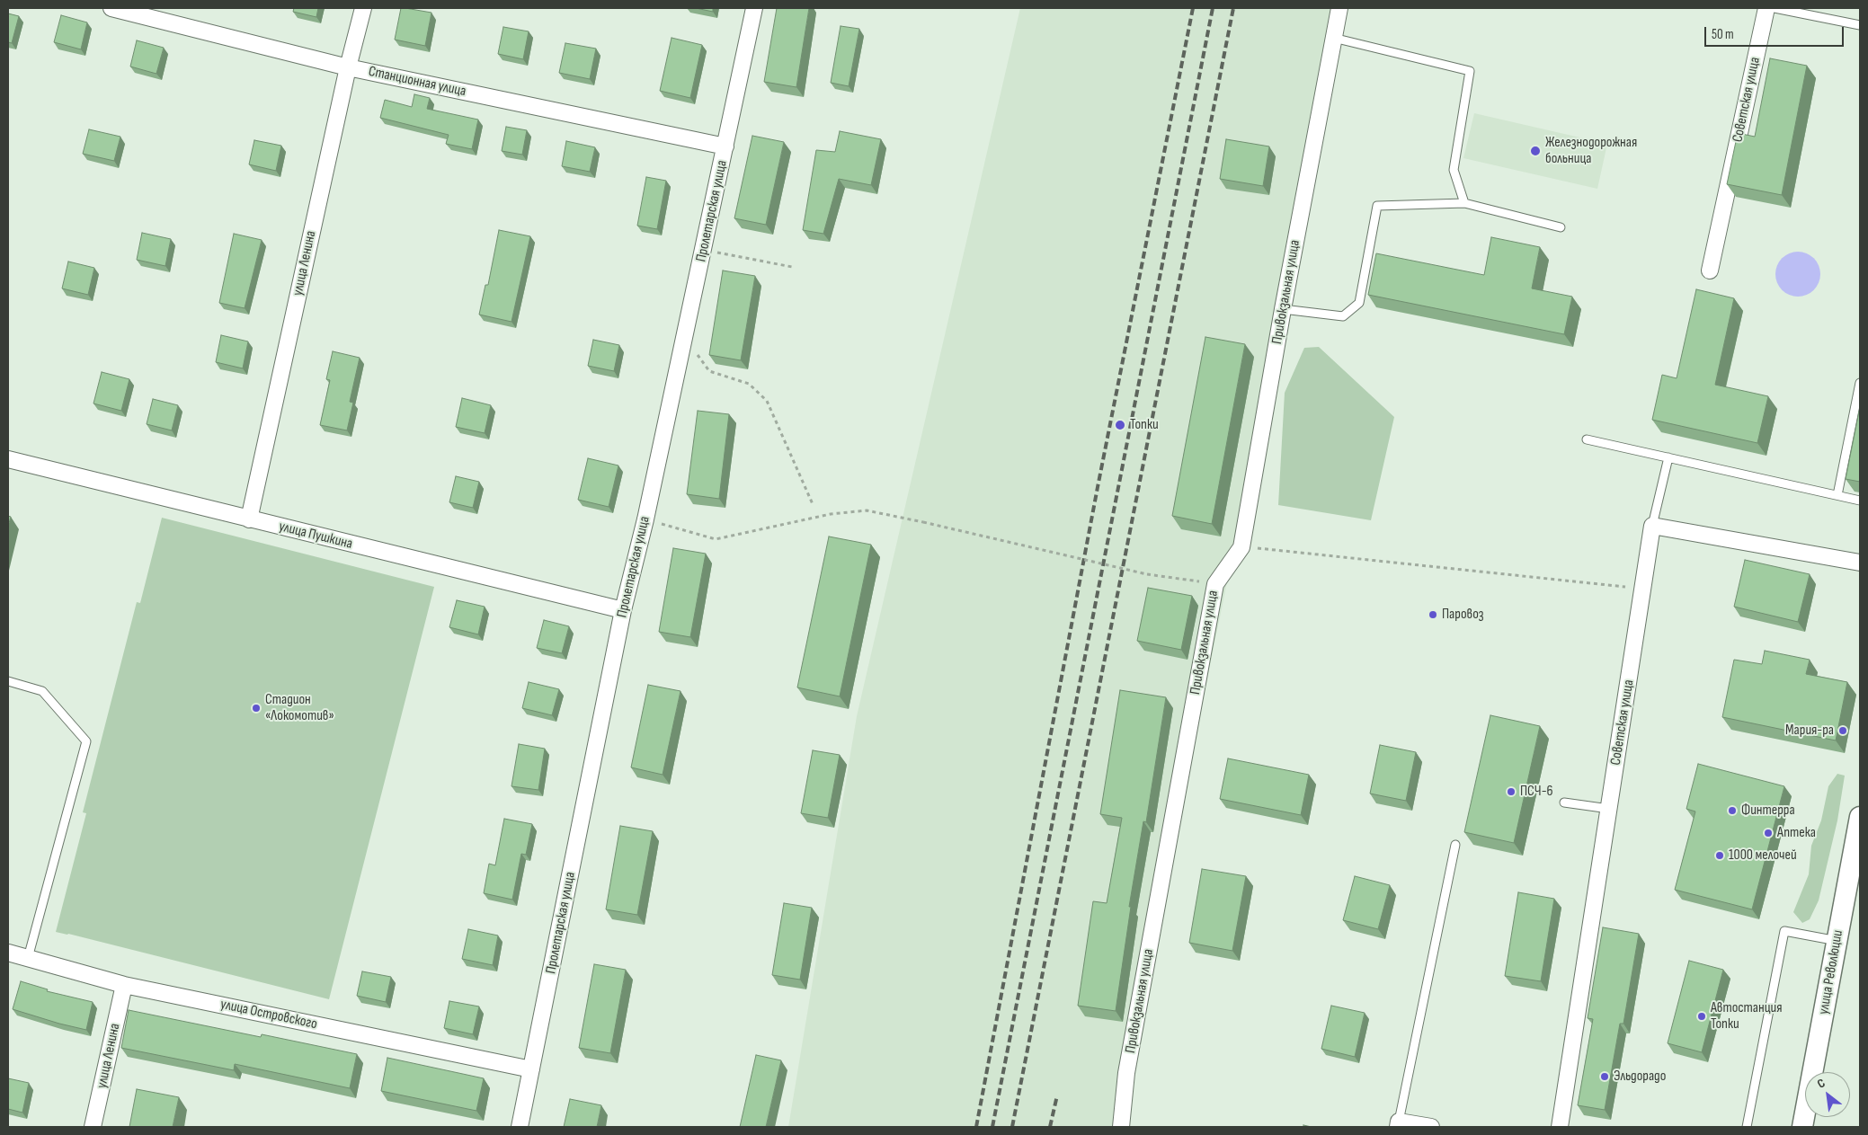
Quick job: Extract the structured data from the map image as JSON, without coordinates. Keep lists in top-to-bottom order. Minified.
{"streets":{"street":["Станционная улица","Советская улица","Пролетарская улица","улица Ленина","Привокзальная улица","улица Пушкина","улица Революции","улица Островского"]},"crossings":[["Станционная улица","Пролетарская улица"],["Станционная улица","улица Ленина"],["Пролетарская улица","улица Пушкина"],["Пролетарская улица","улица Островского"],["улица Ленина","улица Пушкина"],["улица Ленина","улица Островского"]],"places":["Железнодорожная больница","Топки","Паровоз","Стадион «Локомотив»","Мария-ра","ПСЧ-6","Финтерра","Аптека","1000 мелочей","Автостанция Топки","Эльдорадо"],"scale_bar":"50 m","north":"top left"}
